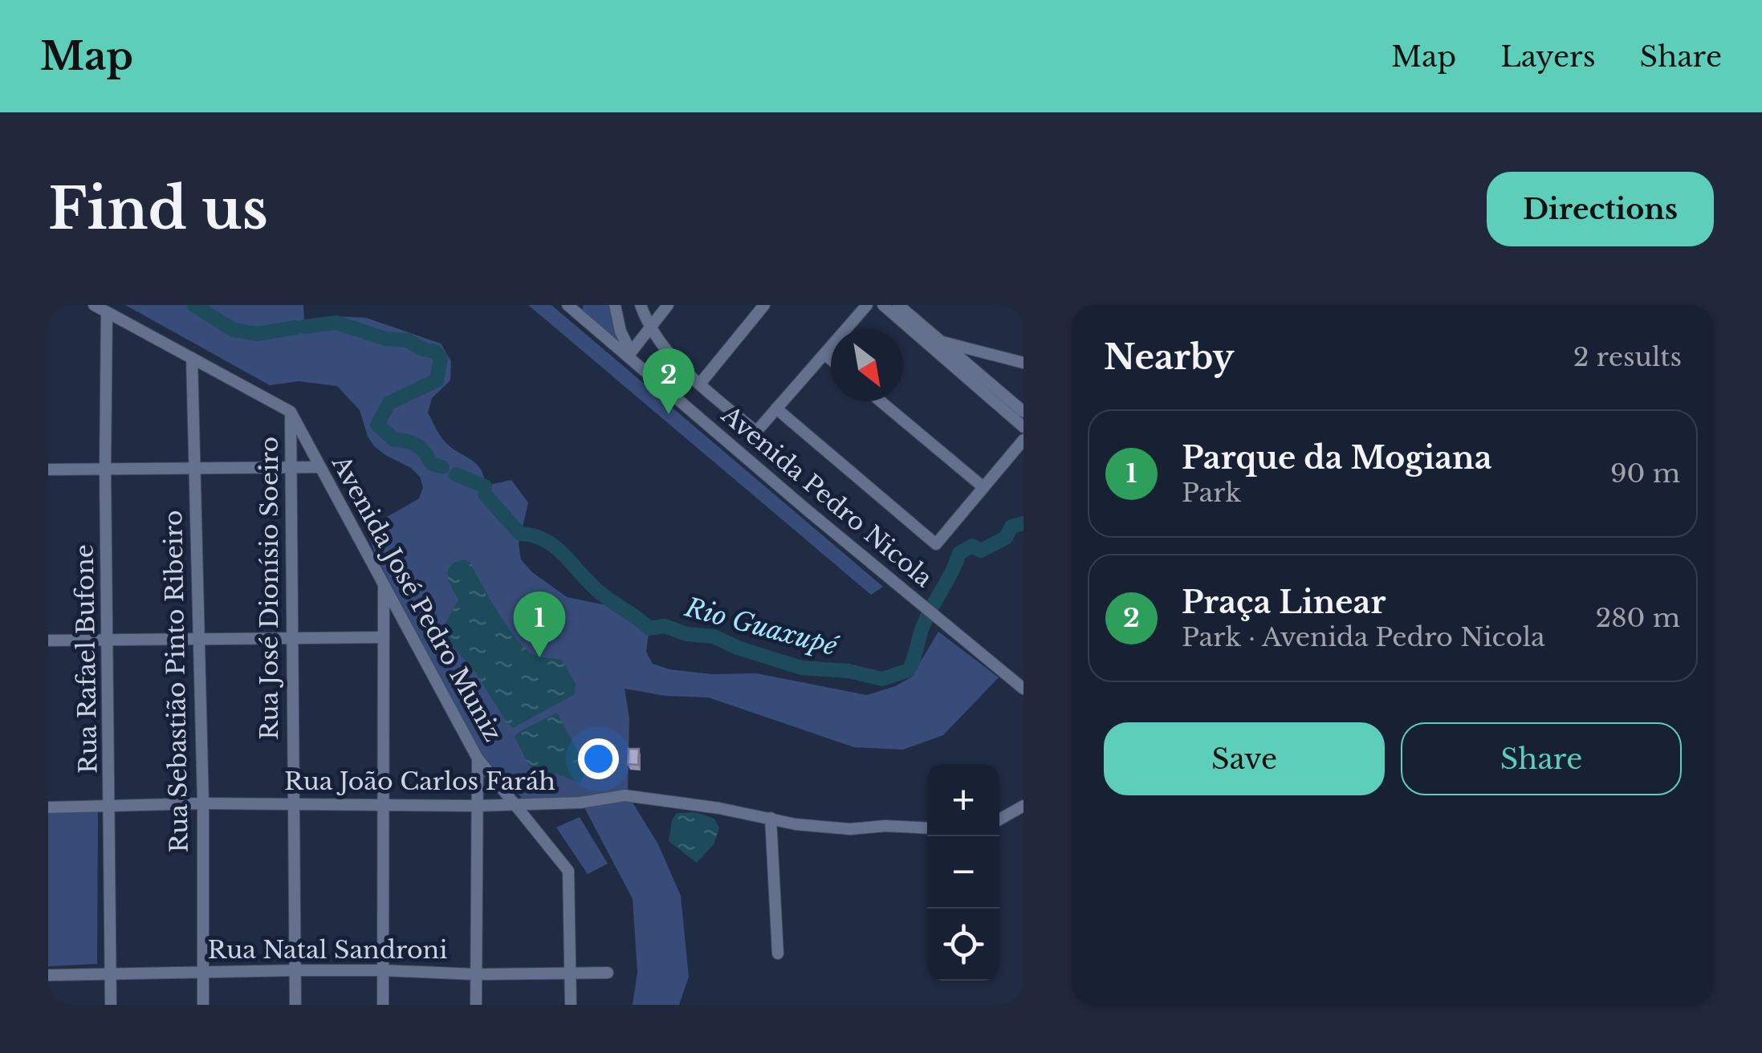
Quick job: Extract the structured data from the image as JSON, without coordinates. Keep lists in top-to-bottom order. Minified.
{"streets":{"street":["Avenida Pedro Nicola","Rua José Dionísio Soeiro","Avenida José Pedro Muniz","Rua Rafael Bufone","Rua Sebastião Pinto Ribeiro","Rua João Carlos Faráh","Rua Natal Sandroni"]},"crossings":[["Rua José Dionísio Soeiro","Avenida José Pedro Muniz"],["Rua José Dionísio Soeiro","Rua João Carlos Faráh"],["Rua José Dionísio Soeiro","Rua Natal Sandroni"],["Avenida José Pedro Muniz","Rua João Carlos Faráh"],["Avenida José Pedro Muniz","Rua Natal Sandroni"],["Rua Rafael Bufone","Rua João Carlos Faráh"],["Rua Rafael Bufone","Rua Natal Sandroni"],["Rua Sebastião Pinto Ribeiro","Rua João Carlos Faráh"],["Rua Sebastião Pinto Ribeiro","Rua Natal Sandroni"]],"water":["Rio Guaxupé"],"north":"bottom right","page":{"header":"Map","nav":["Map","Layers","Share"],"buttons":["Directions",["Save","Share"]],"title":"Find us","heading":["Nearby","2 results"],"pins":["2","1"],"list":[{"mark":"1","name":"Parque da Mogiana","note":"Park","value":"90 m"},{"mark":"2","name":"Praça Linear","note":"Park · Avenida Pedro Nicola","value":"280 m"}],"map_buttons":["+","−"]}}
